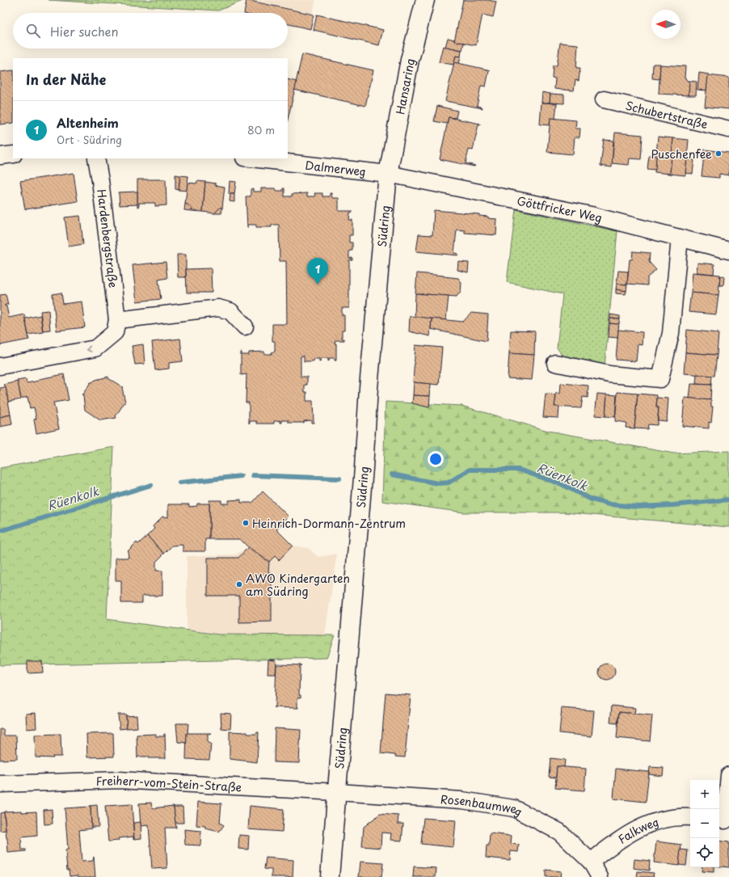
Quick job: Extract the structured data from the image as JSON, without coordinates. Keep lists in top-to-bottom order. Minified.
{"streets":{"street":["Hansaring","Schubertstraße","Dalmerweg","Göttfricker Weg","Südring","Hardenbergstraße","Freiherr-vom-Stein-Straße","Rosenbaumweg","Falkweg"]},"crossings":[["Hansaring","Dalmerweg"],["Hansaring","Göttfricker Weg"],["Hansaring","Südring"],["Dalmerweg","Göttfricker Weg"],["Dalmerweg","Südring"],["Göttfricker Weg","Südring"],["Südring","Freiherr-vom-Stein-Straße"],["Südring","Rosenbaumweg"],["Freiherr-vom-Stein-Straße","Rosenbaumweg"],["Rosenbaumweg","Falkweg"]],"water":["Rüenkolk"],"places":["Puschenfee","Heinrich-Dormann-Zentrum","AWO Kindergarten am Südring"],"north":"left","page":{"search":"Hier suchen","heading":"In der Nähe","list":[{"mark":"1","name":"Altenheim","note":"Ort · Südring","value":"80 m"}],"pins":"1","map_buttons":["+","−"]}}
